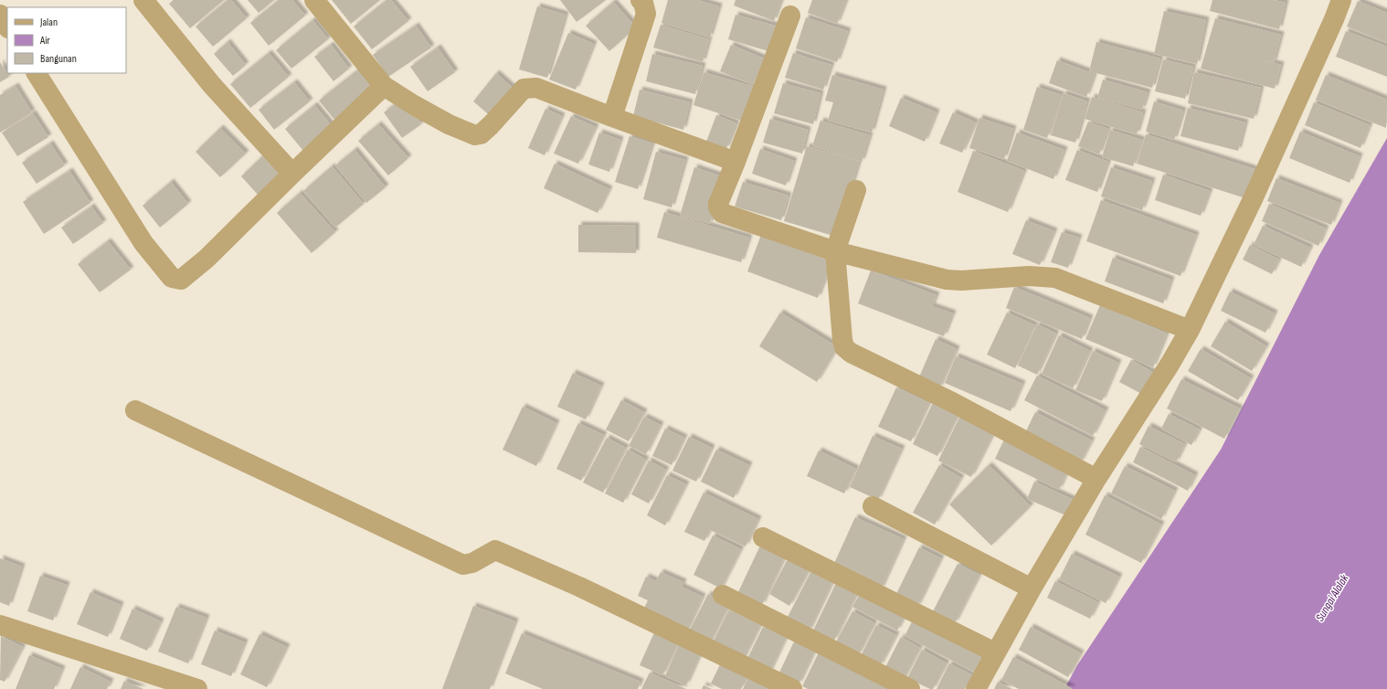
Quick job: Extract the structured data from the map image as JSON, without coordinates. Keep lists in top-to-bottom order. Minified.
{"water":["Sungai Alalak"],"legend":["Jalan","Air","Bangunan"]}
